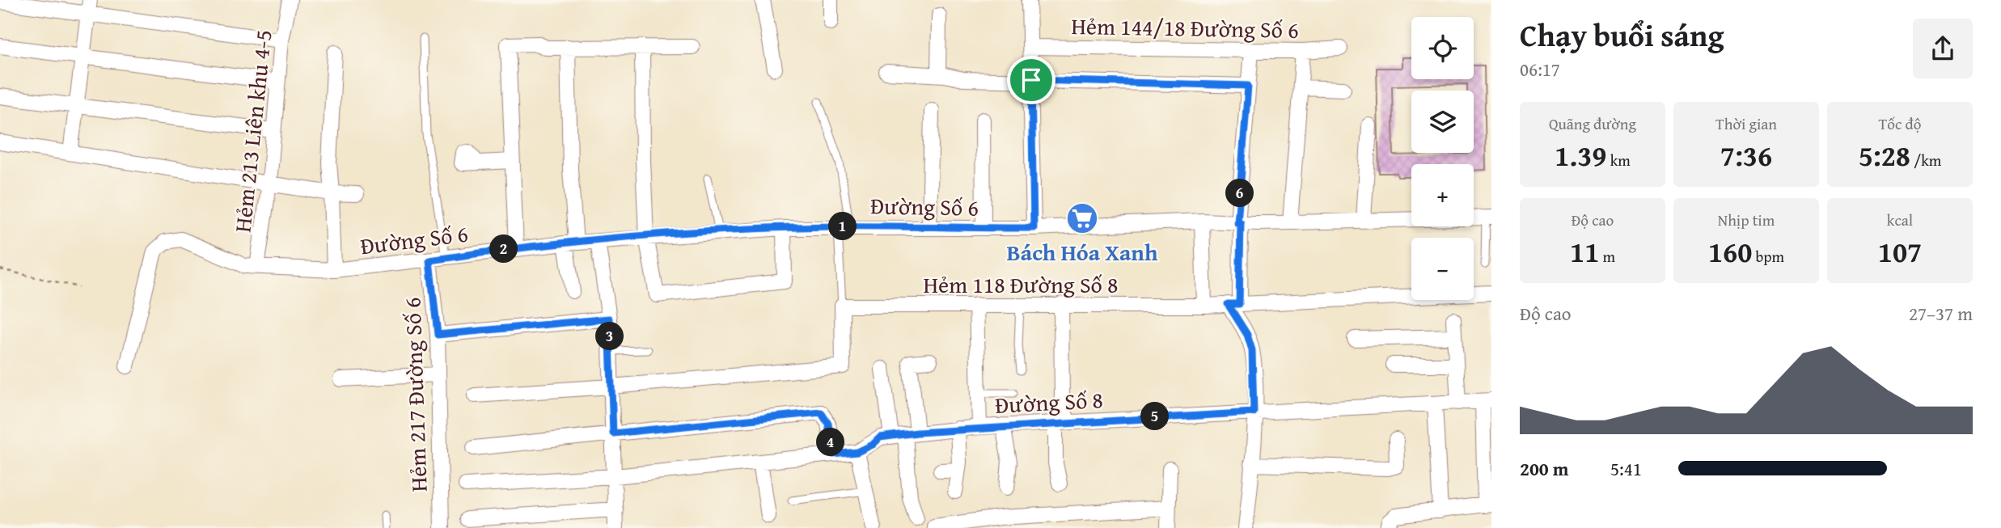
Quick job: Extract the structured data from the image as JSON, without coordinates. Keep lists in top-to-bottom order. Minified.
{"streets":{"street":["Hẻm 144/18 Đường Số 6","Hẻm 213 Liên khu 4-5","Đường Số 6","Hẻm 118 Đường Số 8","Hẻm 217 Đường Số 6","Đường Số 8"]},"crossings":[["Hẻm 213 Liên khu 4-5","Đường Số 6"],["Đường Số 6","Hẻm 217 Đường Số 6"]],"places":{"supermarket":["Bách Hóa Xanh"]},"page":{"heading":["Chạy buổi sáng","06:17"],"map_buttons":["+","−"],"stats":[["Quãng đường","1.39 km"],["Thời gian","7:36"],["Tốc độ","5:28 /km"],["Độ cao","11 m"],["Nhịp tim","160 bpm"],["kcal","107"]],"pins":["6","1","2","3","5","4"],"chart":["Độ cao","27–37 m"],"list":[{"name":"200 m","note":"5:41"}]}}
